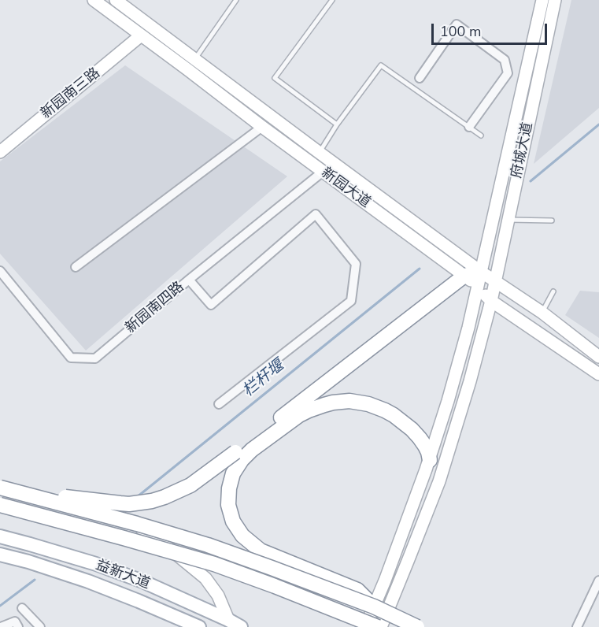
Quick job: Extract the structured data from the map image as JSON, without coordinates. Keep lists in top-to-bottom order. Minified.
{"streets":{"main road":["新园南三路","府城大道","新园大道","益新大道"],"street":["新园南四路"]},"crossings":[["新园南三路","新园大道"],["府城大道","新园大道"],["新园大道","新园南四路"]],"water":["栏杆堰"],"scale_bar":"100 m"}
